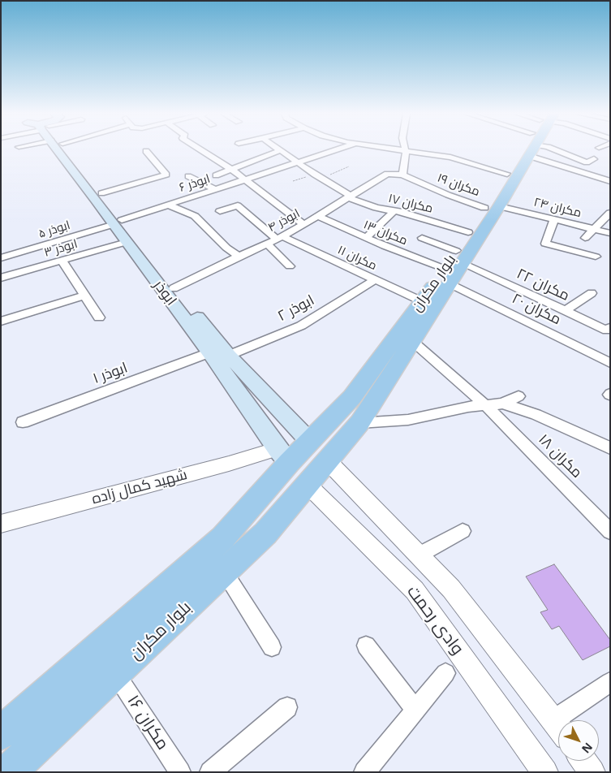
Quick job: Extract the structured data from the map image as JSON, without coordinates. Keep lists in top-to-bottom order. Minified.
{"streets":{"main road":["بلوار مکران","ابوذر"],"street":["ابوذر ۶","مکران ۱۹","مکران ۱۷","مکران ۲۴","ابوذر ۴","ابوذر ۵","مکران ۱۳","ابوذر ۳","مکران ۱۱","مکران ۲۲","ابوذر ۲","مکران ۲۰","ابوذر ۱","مکران ۱۸","شهید کمال زاده","وادی رحمت","مکران ۱۶"]},"crossings":[["ابوذر ۶","مکران ۱۷"],["ابوذر ۶","ابوذر ۵"],["ابوذر ۶","ابوذر"],["مکران ۱۹","مکران ۲۴"],["مکران ۱۹","ابوذر ۴"],["مکران ۱۹","بلوار مکران"],["مکران ۱۷","ابوذر ۴"],["مکران ۱۷","بلوار مکران"],["مکران ۲۴","بلوار مکران"],["ابوذر ۴","مکران ۱۳"],["ابوذر ۴","مکران ۱۱"],["ابوذر ۴","ابوذر"],["ابوذر ۵","ابوذر"],["مکران ۱۳","بلوار مکران"],["مکران ۱۳","مکران ۲۰"],["ابوذر ۳","ابوذر"],["مکران ۱۱","بلوار مکران"],["مکران ۱۱","ابوذر ۲"],["بلوار مکران","مکران ۲۲"],["بلوار مکران","ابوذر"],["بلوار مکران","مکران ۲۰"],["بلوار مکران","شهید کمال زاده"],["بلوار مکران","وادی رحمت"],["بلوار مکران","مکران ۱۶"],["ابوذر","ابوذر ۲"],["ابوذر","ابوذر ۱"],["ابوذر","شهید کمال زاده"],["ابوذر","وادی رحمت"],["شهید کمال زاده","وادی رحمت"]],"north":"bottom right"}
